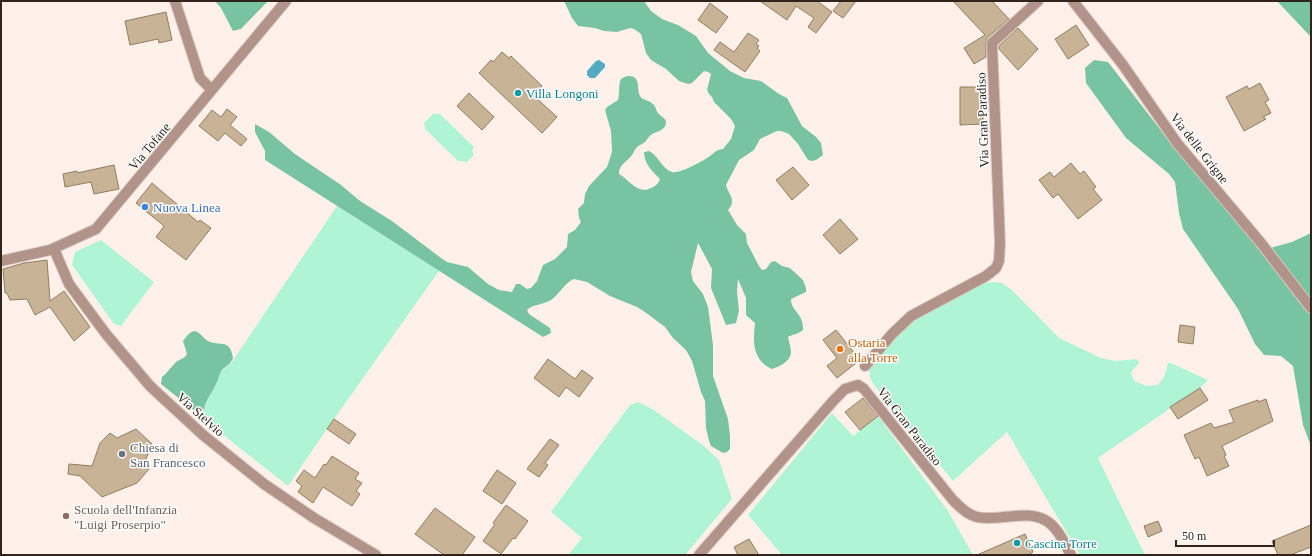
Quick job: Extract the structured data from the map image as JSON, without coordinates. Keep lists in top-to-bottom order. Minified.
{"streets":{"street":["Via Gran Paradiso","Via Tofane","Via delle Grigne","Via Stelvio"]},"crossings":[["Via Tofane","Via Stelvio"]],"places":["Villa Longoni","Nuova Linea","Ostaria alla Torre","Chiesa di San Francesco","Scuola dell'Infanzia \"Luigi Proserpio\"","Cascina Torre"],"scale_bar":"50 m"}
